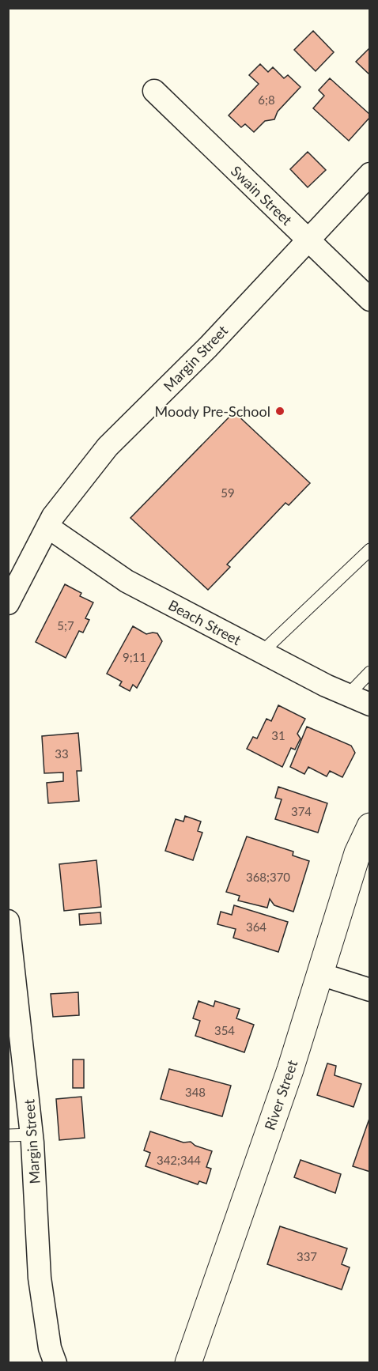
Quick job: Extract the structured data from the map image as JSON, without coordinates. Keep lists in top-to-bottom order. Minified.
{"streets":{"main road":["River Street"],"street":["Swain Street","Margin Street","Beach Street"]},"crossings":[["Swain Street","Margin Street"],["Margin Street","Beach Street"]],"places":["Moody Pre-School"],"house_numbers":["6;8","59","5;7","9;11","31","33","374","368;370","364","354","348","342;344","337"]}
